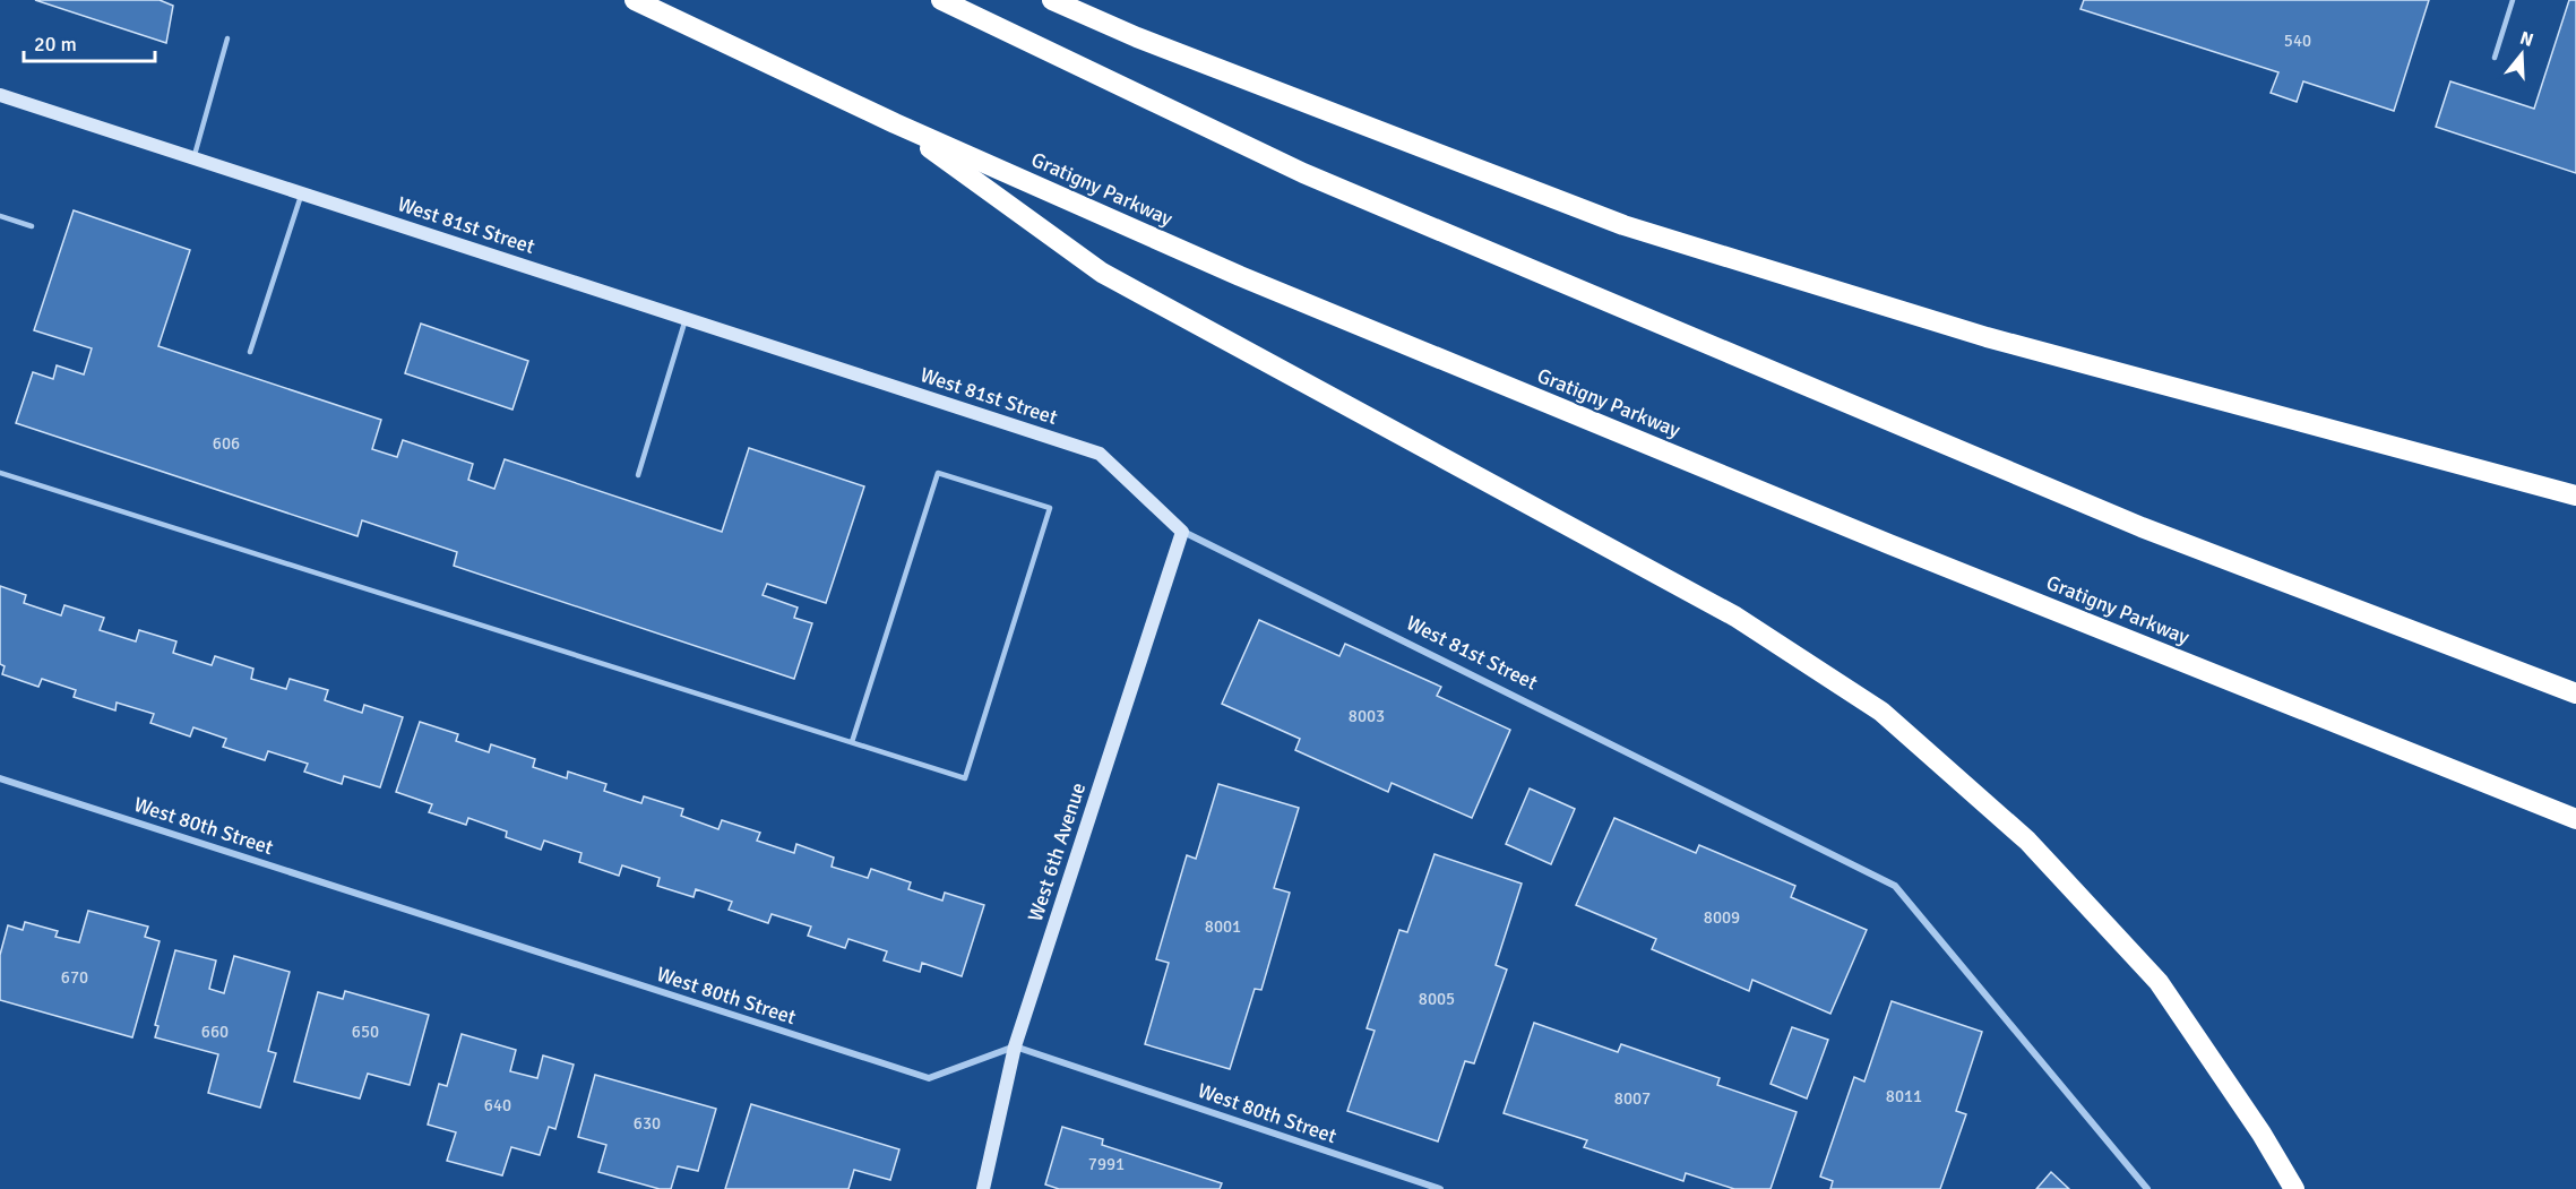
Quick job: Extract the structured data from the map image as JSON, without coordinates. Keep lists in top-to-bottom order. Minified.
{"streets":{"highway":["Gratigny Parkway"],"street":["West 81st Street","West 80th Street","West 6th Avenue"]},"crossings":[["West 81st Street","West 6th Avenue"],["West 80th Street","West 6th Avenue"]],"house_numbers":["540","606","8003","8009","8001","670","8005","660","650","8011","8007","640","630","7991"],"scale_bar":"20 m","north":"top"}
